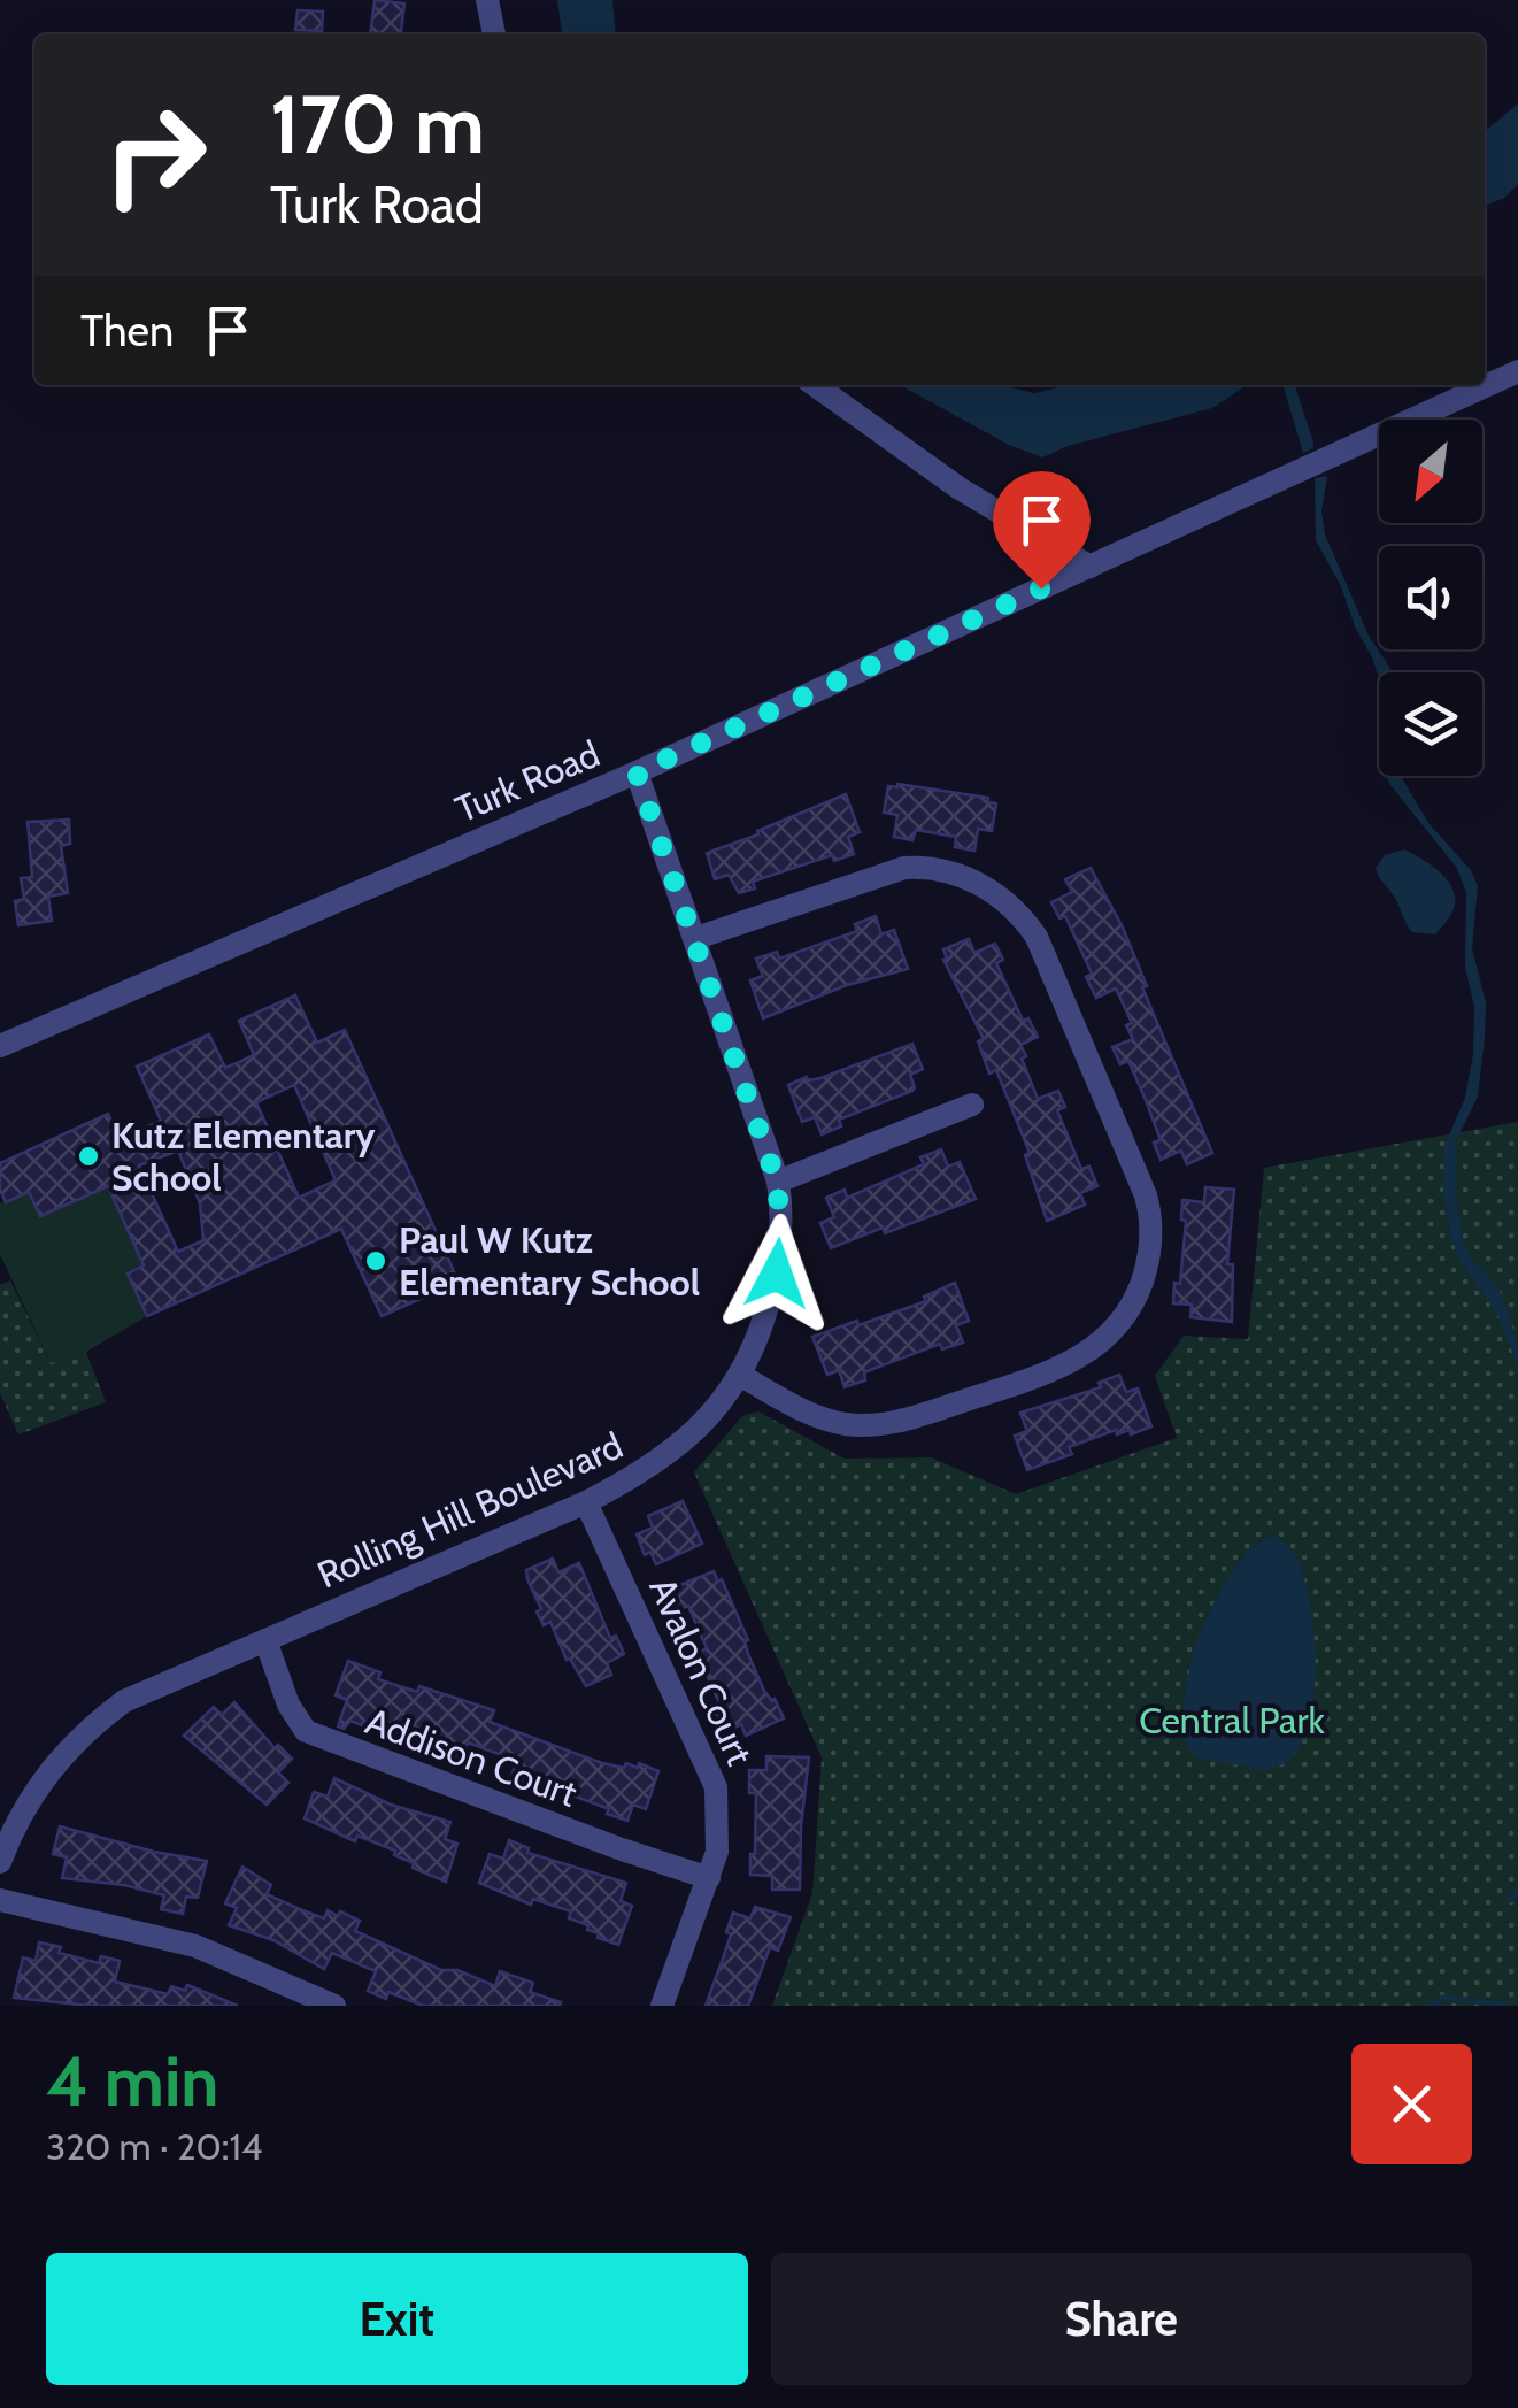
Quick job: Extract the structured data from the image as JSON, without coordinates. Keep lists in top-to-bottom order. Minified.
{"streets":{"street":["Turk Road","Rolling Hill Boulevard","Avalon Court","Addison Court"]},"crossings":[["Turk Road","Rolling Hill Boulevard"],["Rolling Hill Boulevard","Avalon Court"],["Rolling Hill Boulevard","Addison Court"],["Avalon Court","Addison Court"]],"parks":["Central Park"],"places":["Kutz Elementary School","Paul W Kutz Elementary School"],"north":"bottom left","page":{"turn":["170 m","Turk Road"],"then":"Then","heading":["4 min","320 m · 20:14"],"buttons":["Exit","Share"]}}
